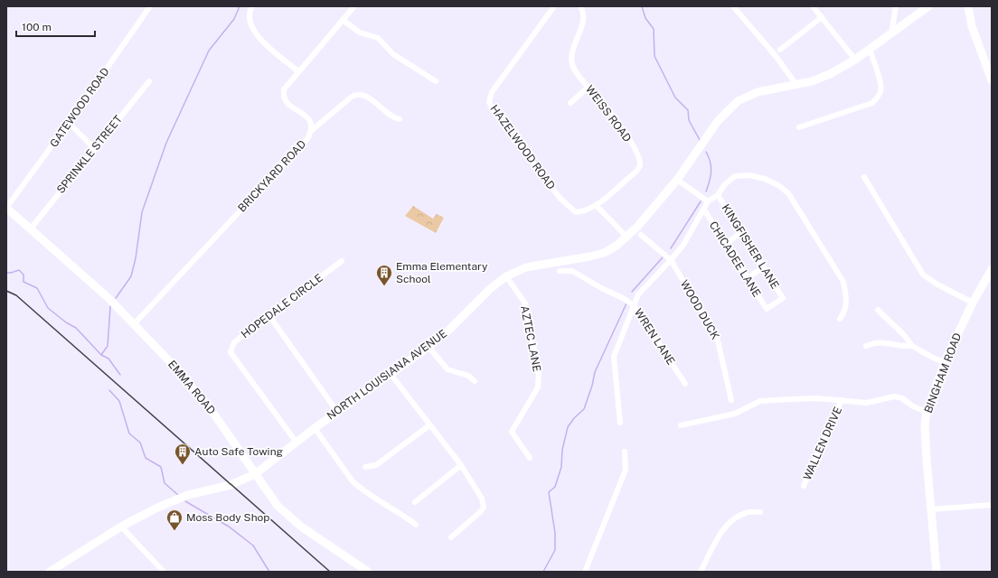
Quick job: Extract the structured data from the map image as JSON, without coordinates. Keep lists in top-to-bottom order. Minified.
{"streets":{"street":["GATEWOOD ROAD","WEISS ROAD","HAZELWOOD ROAD","SPRINKLE STREET","BRICKYARD ROAD","KINGFISHER LANE","CHICADEE LANE","HOPEDALE CIRCLE","WOOD DUCK","WREN LANE","AZTEC LANE","BINGHAM ROAD","NORTH LOUISIANA AVENUE","EMMA ROAD","WALLEN DRIVE"]},"crossings":[["GATEWOOD ROAD","EMMA ROAD"],["WEISS ROAD","HAZELWOOD ROAD"],["SPRINKLE STREET","EMMA ROAD"],["BRICKYARD ROAD","EMMA ROAD"],["KINGFISHER LANE","CHICADEE LANE"],["HOPEDALE CIRCLE","NORTH LOUISIANA AVENUE"],["AZTEC LANE","NORTH LOUISIANA AVENUE"],["NORTH LOUISIANA AVENUE","EMMA ROAD"]],"places":{"building":["Emma Elementary School","Auto Safe Towing"],"shop":["Moss Body Shop"]},"scale_bar":"100 m"}
